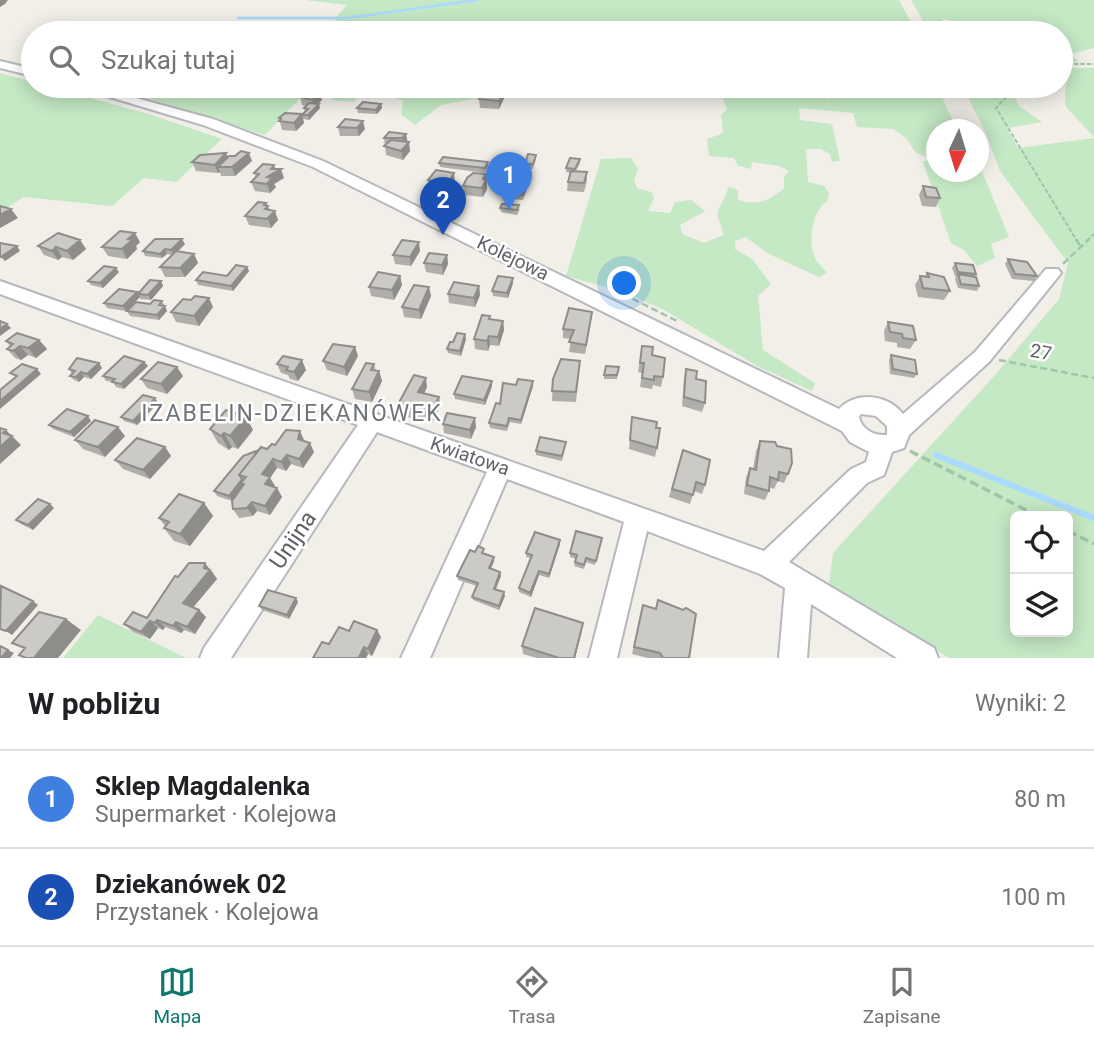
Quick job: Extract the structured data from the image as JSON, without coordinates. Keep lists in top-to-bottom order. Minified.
{"streets":{"street":["Kolejowa","Kwiatowa","Unijna"],"path":["27"]},"crossings":[["Kwiatowa","Unijna"]],"districts":["IZABELIN-DZIEKANÓWEK"],"north":"bottom","page":{"search":"Szukaj tutaj","pins":["1","2"],"heading":["W pobliżu","Wyniki: 2"],"list":[{"mark":"1","name":"Sklep Magdalenka","note":"Supermarket · Kolejowa","value":"80 m"},{"mark":"2","name":"Dziekanówek 02","note":"Przystanek · Kolejowa","value":"100 m"}],"nav":["Mapa","Trasa","Zapisane"]}}
